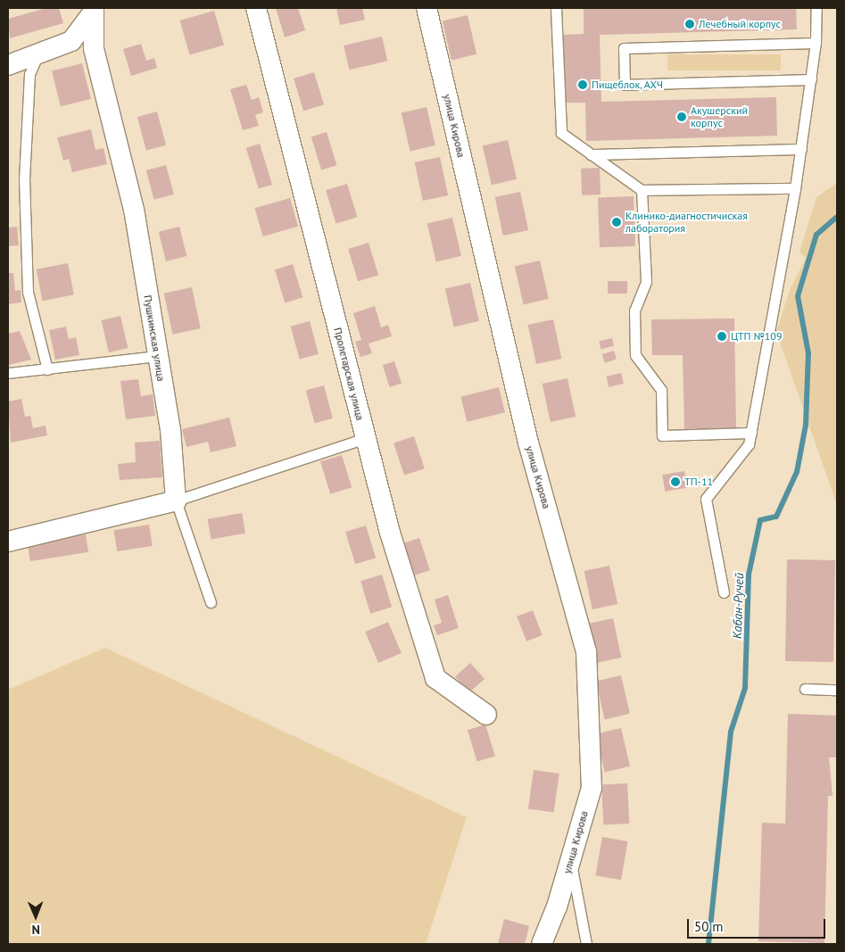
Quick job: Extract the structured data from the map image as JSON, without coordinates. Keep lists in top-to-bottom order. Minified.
{"streets":{"street":["улица Кирова","Пушкинская улица","Пролетарская улица"]},"water":["Кабан-Ручей"],"places":["Лечебный корпус","Пищеблок, АХЧ","Акушерский корпус","Клинико-диагностичиская лаборатория","ЦТП №109","ТП-11"],"scale_bar":"50 m","north":"bottom"}
